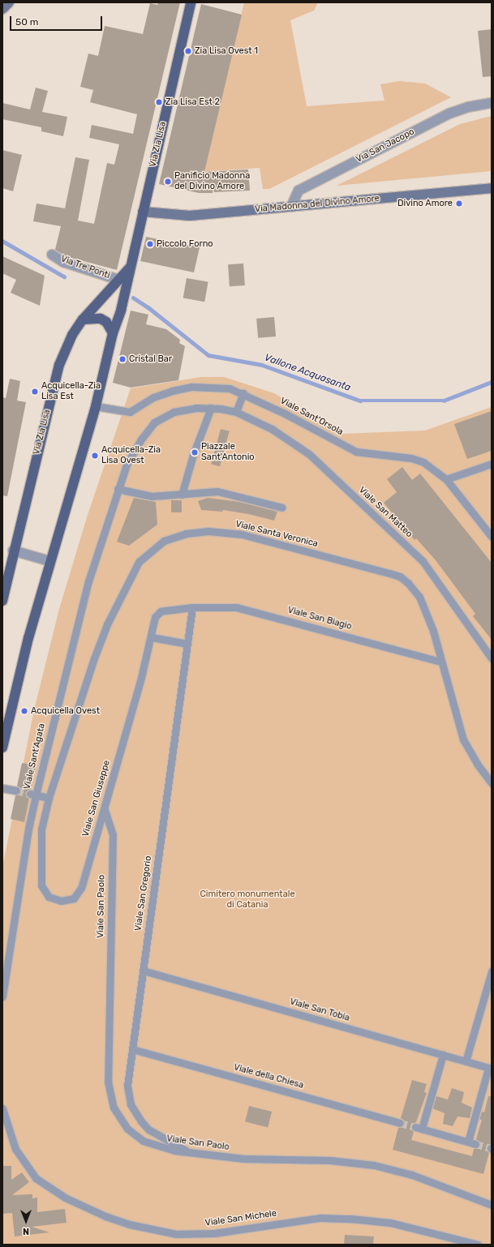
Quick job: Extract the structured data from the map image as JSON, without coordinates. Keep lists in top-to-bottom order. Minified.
{"streets":{"main road":["Via Zia Lisa","Via Madonna del Divino Amore"],"street":["Via San Jacopo","Via Tre Ponti","Viale Sant'Orsola","Viale San Matteo","Viale Santa Veronica","Viale San Biagio","Viale Sant'Agata","Viale San Giuseppe","Viale San Gregorio","Viale San Paolo","Viale San Tobia","Viale della Chiesa","Viale San Michele"]},"crossings":[["Via Zia Lisa","Via Madonna del Divino Amore"],["Via Zia Lisa","Via Tre Ponti"],["Via Zia Lisa","Viale Sant'Orsola"],["Via San Jacopo","Via Madonna del Divino Amore"],["Viale San Matteo","Viale Sant'Agata"],["Viale Santa Veronica","Viale San Biagio"],["Viale Santa Veronica","Viale San Giuseppe"],["Viale San Biagio","Viale San Giuseppe"],["Viale San Biagio","Viale San Gregorio"],["Viale San Giuseppe","Viale San Gregorio"],["Viale San Giuseppe","Viale San Paolo"],["Viale San Gregorio","Viale San Paolo"],["Viale San Gregorio","Viale San Tobia"],["Viale San Gregorio","Viale della Chiesa"]],"water":["Vallone Acquasanta"],"parks":["Cimitero monumentale di Catania"],"places":["Zia Lisa Ovest 1","Zia Lisa Est 2","Panificio Madonna del Divino Amore","Divino Amore","Piccolo Forno","Cristal Bar","Acquicella-Zia Lisa Est","Piazzale Sant'Antonio","Acquicella-Zia Lisa Ovest","Acquicella Ovest"],"scale_bar":"50 m","north":"bottom"}
